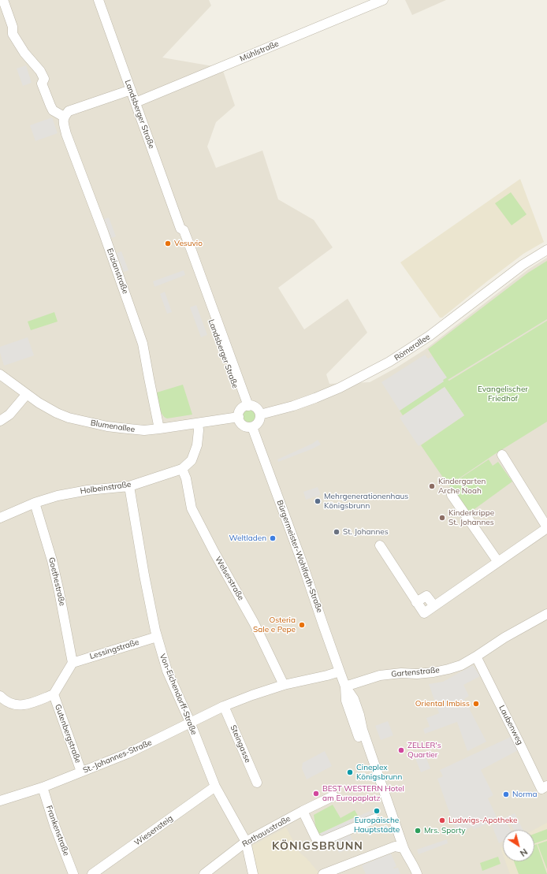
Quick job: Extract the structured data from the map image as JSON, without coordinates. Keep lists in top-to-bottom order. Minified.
{"streets":{"street":["Mühlstraße","Landsberger Straße","Enzianstraße","Römerallee","Blumenallee","Holbeinstraße","Bürgermeister-Wohlfarth-Straße","Welserstraße","Goethestraße","Lessingstraße","Gartenstraße","Von-Eichendorff-Straße","Laubenweg","Gutenbergstraße","Steingasse","St.-Johannes-Straße","Frankenstraße","Wiesensteig","Rathausstraße"]},"crossings":[["Mühlstraße","Landsberger Straße"],["Landsberger Straße","Römerallee"],["Landsberger Straße","Blumenallee"],["Landsberger Straße","Bürgermeister-Wohlfarth-Straße"],["Enzianstraße","Blumenallee"],["Römerallee","Blumenallee"],["Römerallee","Bürgermeister-Wohlfarth-Straße"],["Blumenallee","Holbeinstraße"],["Blumenallee","Bürgermeister-Wohlfarth-Straße"],["Holbeinstraße","Welserstraße"],["Holbeinstraße","Goethestraße"],["Holbeinstraße","Von-Eichendorff-Straße"],["Bürgermeister-Wohlfarth-Straße","Gartenstraße"],["Bürgermeister-Wohlfarth-Straße","St.-Johannes-Straße"],["Welserstraße","St.-Johannes-Straße"],["Goethestraße","Lessingstraße"],["Goethestraße","Gutenbergstraße"],["Lessingstraße","Von-Eichendorff-Straße"],["Lessingstraße","Gutenbergstraße"],["Gartenstraße","Laubenweg"],["Von-Eichendorff-Straße","St.-Johannes-Straße"],["Von-Eichendorff-Straße","Wiesensteig"],["Von-Eichendorff-Straße","Rathausstraße"],["Gutenbergstraße","St.-Johannes-Straße"],["Steingasse","St.-Johannes-Straße"],["St.-Johannes-Straße","Frankenstraße"]],"districts":["KÖNIGSBRUNN"],"parks":["Evangelischer Friedhof"],"places":["Vesuvio","Kindergarten Arche Noah","Mehrgenerationenhaus Königsbrunn","Kinderkrippe St. Johannes","St. Johannes","Weltladen","Osteria Sale e Pepe","Oriental Imbiss","ZELLER's Quartier","Cineplex Königsbrunn","BEST WESTERN Hotel am Europaplatz","Norma","Europäische Hauptstädte","Ludwigs-Apotheke","Mrs. Sporty"],"north":"bottom right"}
